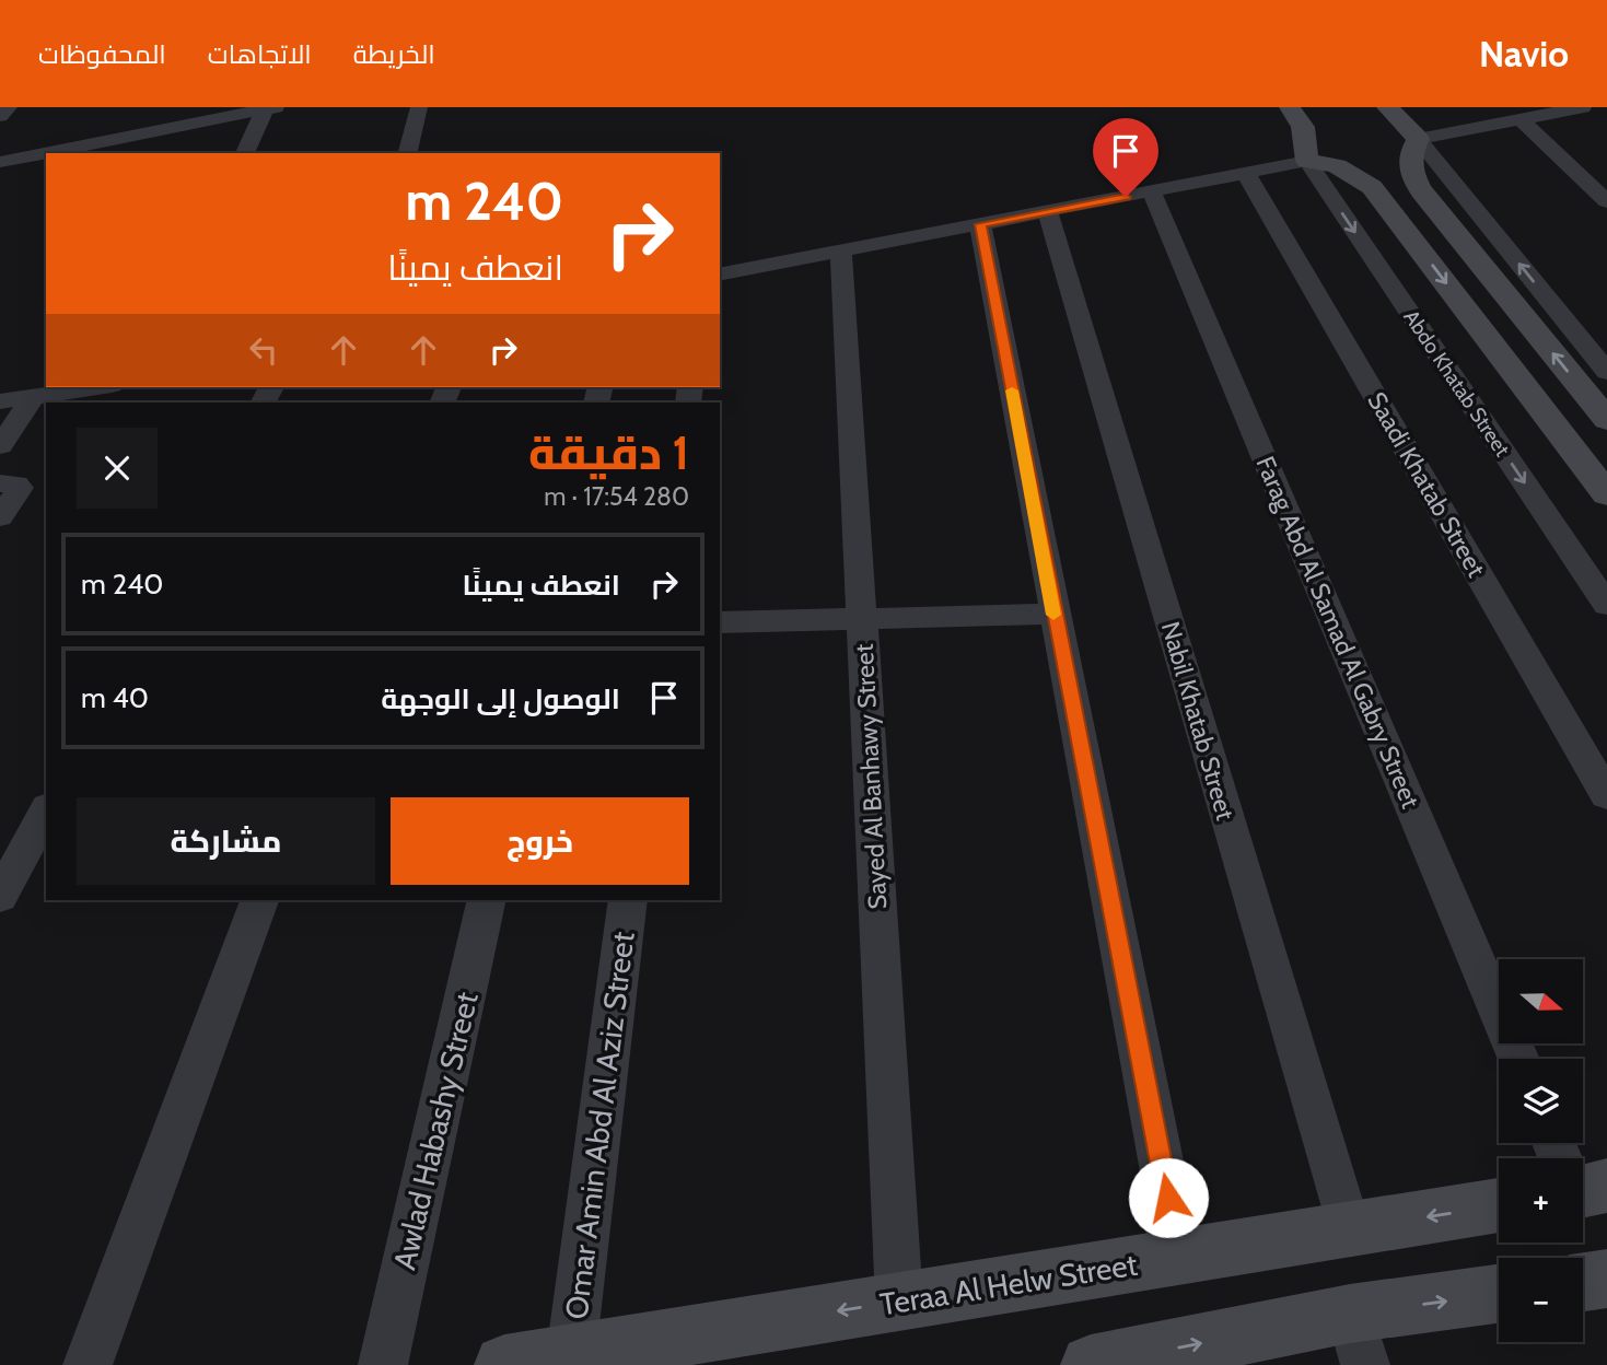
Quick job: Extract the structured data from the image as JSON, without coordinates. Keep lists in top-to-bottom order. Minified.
{"streets":{"main road":["Teraa Al Helw Street"],"street":["Abdo Khatab Street","Saadi Khatab Street","Farag Abd Al Samad Al Gabry Street","Nabil Khatab Street","Sayed Al Banhawy Street","Omar Amin Abd Al Aziz Street","Awlad Habashy Street"]},"crossings":[["Nabil Khatab Street","Teraa Al Helw Street"],["Sayed Al Banhawy Street","Teraa Al Helw Street"],["Omar Amin Abd Al Aziz Street","Teraa Al Helw Street"]],"one_way":["Teraa Al Helw Street"],"north":"right","page":{"header":"Navio","nav":["الخريطة","الاتجاهات","المحفوظات"],"turn":["240 m","انعطف يمينًا"],"heading":["1 دقيقة","280 m · 17:54"],"list":[{"name":"انعطف يمينًا","value":"240 m"},{"name":"الوصول إلى الوجهة","value":"40 m"}],"buttons":["خروج","مشاركة"],"map_buttons":["+","−"]}}
